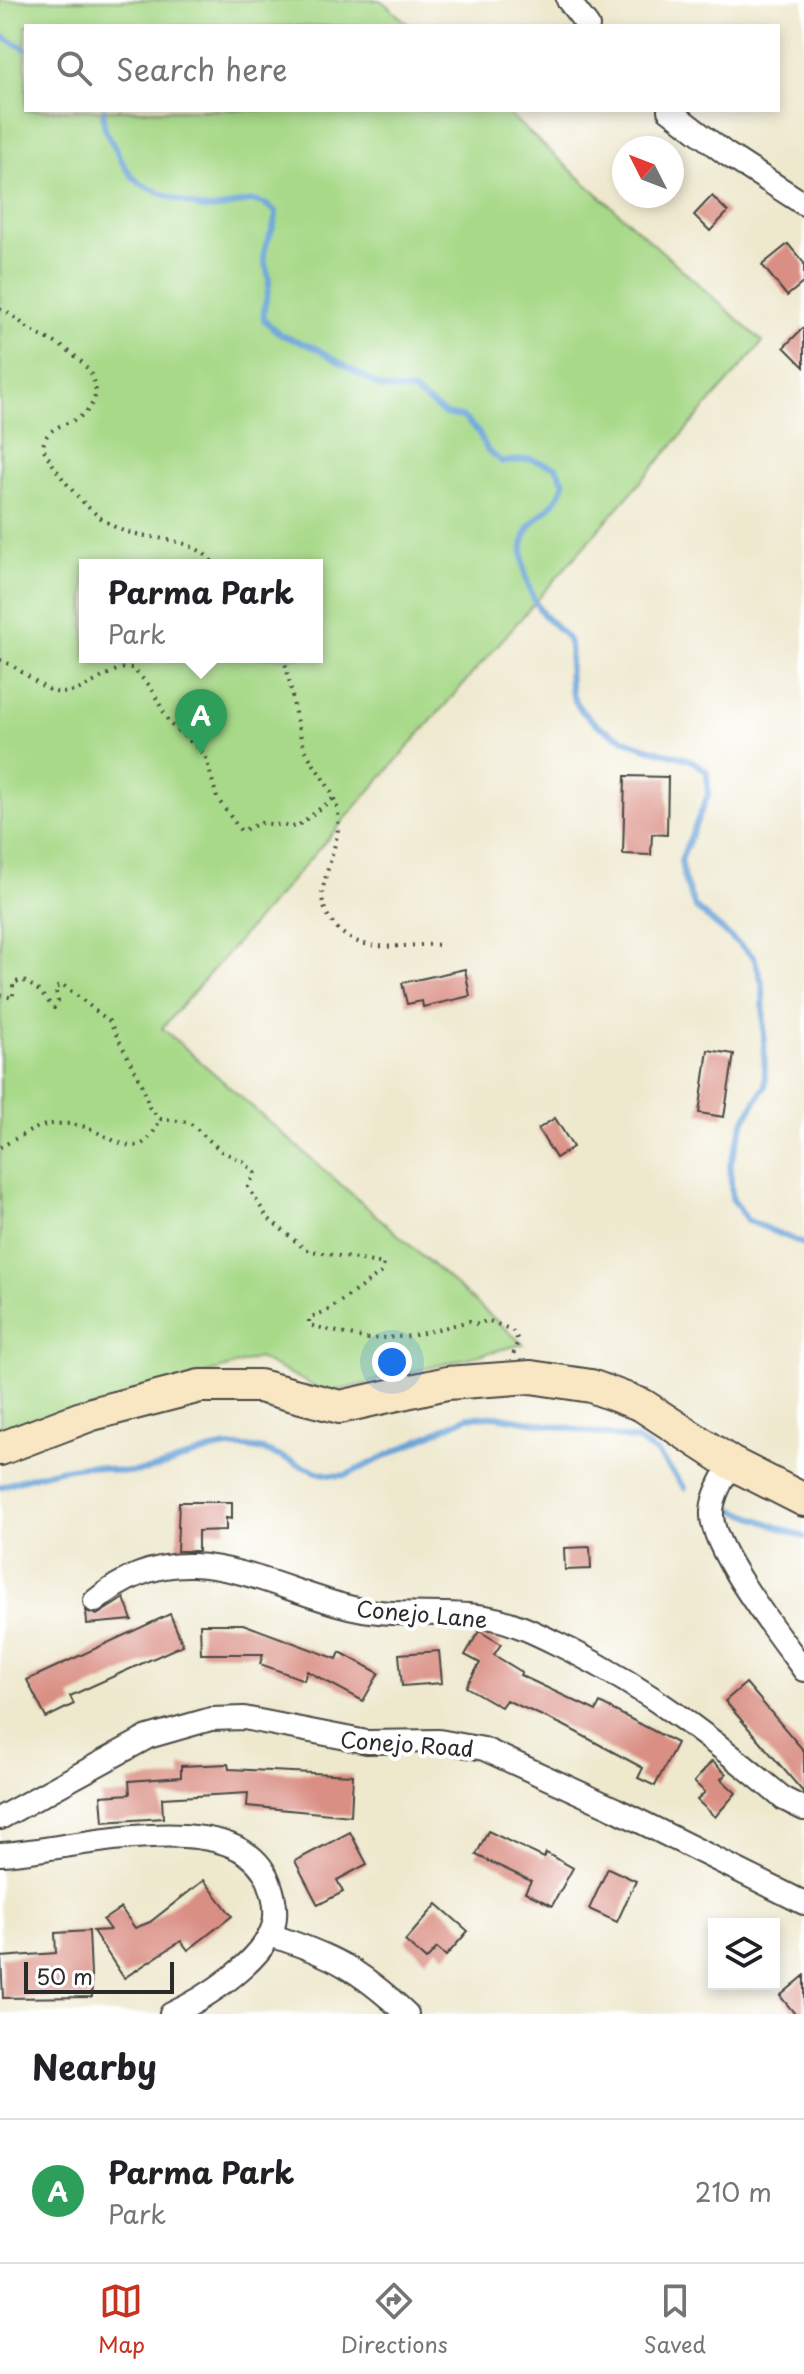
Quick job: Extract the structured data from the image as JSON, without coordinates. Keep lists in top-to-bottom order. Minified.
{"streets":{"street":["Conejo Lane","Conejo Road"]},"scale_bar":"50 m","north":"top left","page":{"search":"Search here","popup":["Parma Park","Park"],"pins":"A","scale":"50 m","heading":"Nearby","list":[{"mark":"A","name":"Parma Park","note":"Park","value":"210 m"}],"nav":["Map","Directions","Saved"]}}
